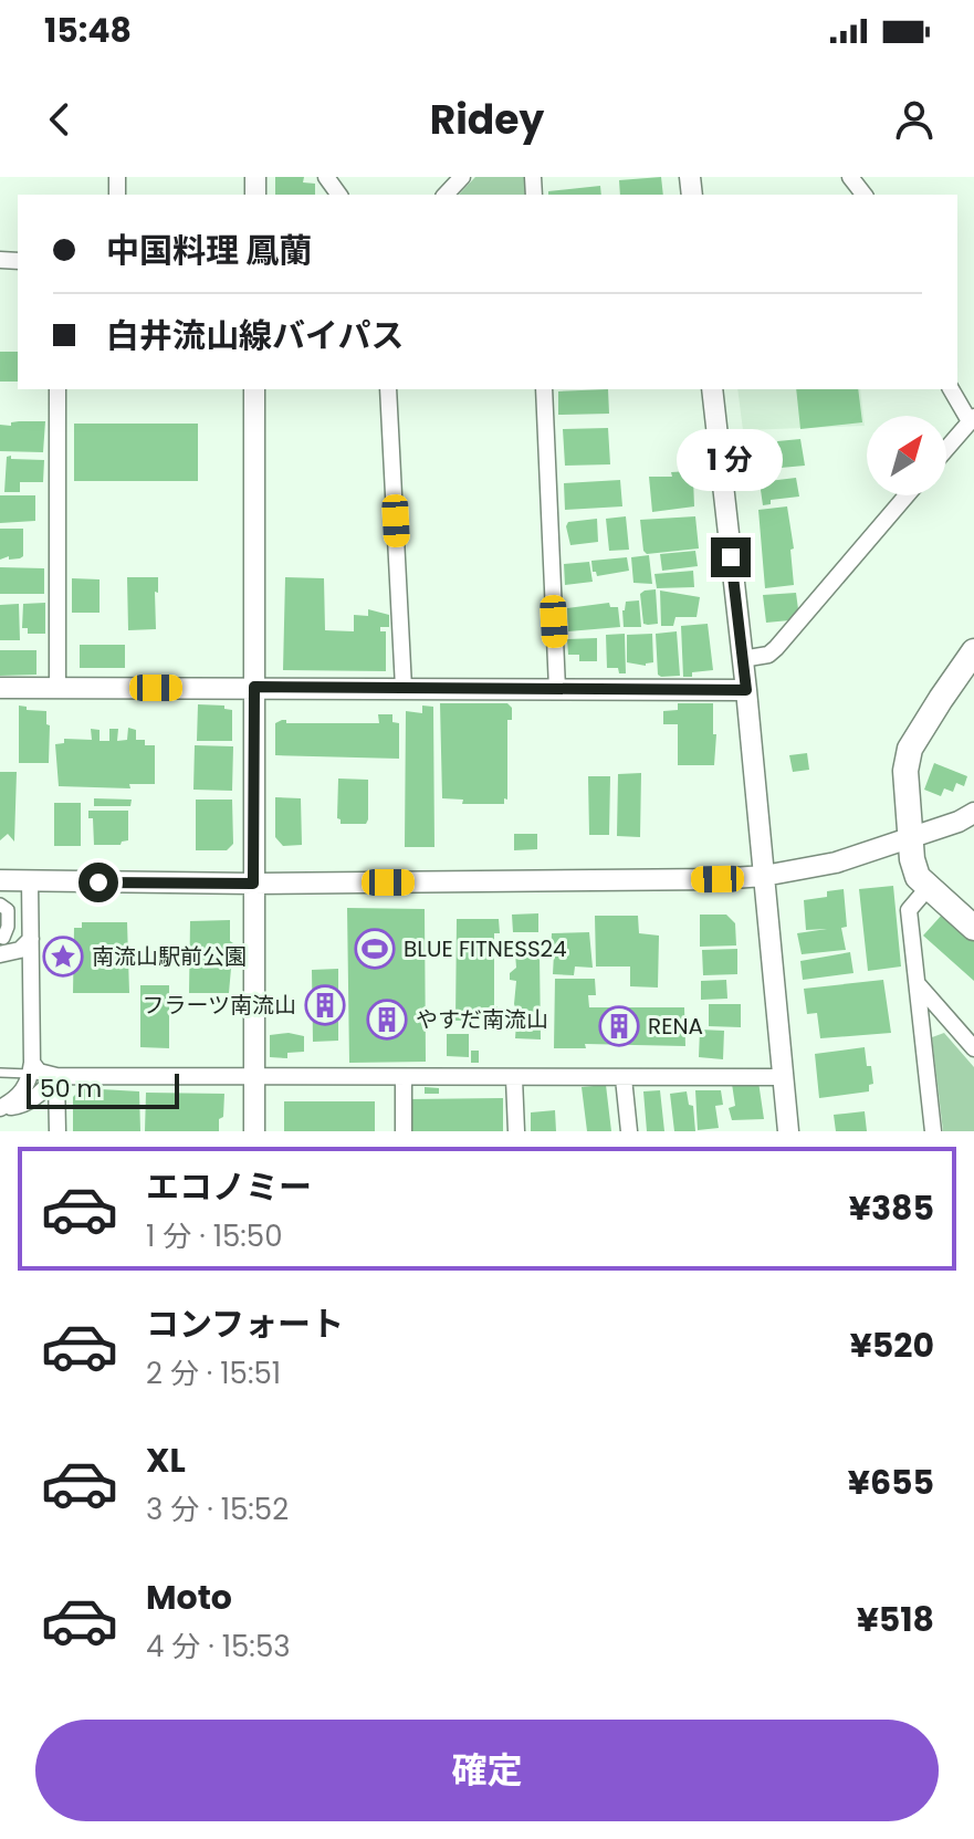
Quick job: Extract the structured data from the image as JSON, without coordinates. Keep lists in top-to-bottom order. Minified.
{"places":{"sports":["BLUE FITNESS24"],"place":["南流山駅前公園"],"building":["フラーツ南流山","やすだ南流山","RENA"]},"scale_bar":"50 m","north":"top right","page":{"status":"15:48","header":"Ridey","banner":["中国料理 鳳蘭","白井流山線バイパス"],"bubble":"1 分","scale":"50 m","list":[{"name":"エコノミー","note":"1 分 · 15:50","value":"¥385"},{"name":"コンフォート","note":"2 分 · 15:51","value":"¥520"},{"name":"XL","note":"3 分 · 15:52","value":"¥655"},{"name":"Moto","note":"4 分 · 15:53","value":"¥518"}],"buttons":"確定"}}
